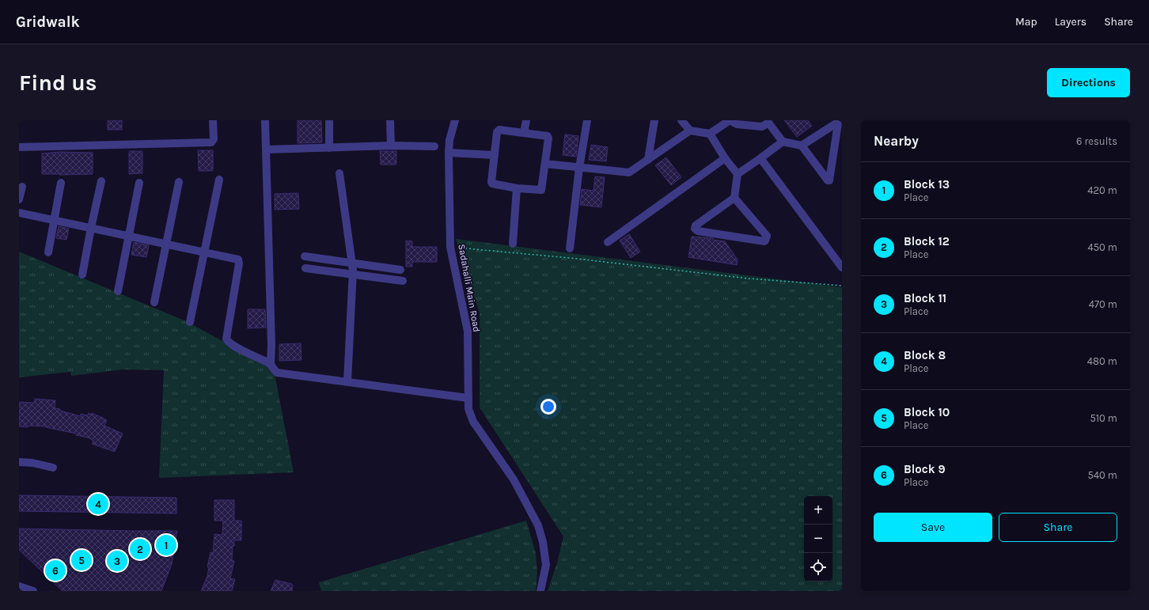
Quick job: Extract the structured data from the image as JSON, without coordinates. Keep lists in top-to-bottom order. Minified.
{"streets":{"street":["Sadahalli Main Road"]},"page":{"header":"Gridwalk","nav":["Map","Layers","Share"],"buttons":["Directions",["Save","Share"]],"title":"Find us","heading":["Nearby","6 results"],"list":[{"mark":"1","name":"Block 13","note":"Place","value":"420 m"},{"mark":"2","name":"Block 12","note":"Place","value":"450 m"},{"mark":"3","name":"Block 11","note":"Place","value":"470 m"},{"mark":"4","name":"Block 8","note":"Place","value":"480 m"},{"mark":"5","name":"Block 10","note":"Place","value":"510 m"},{"mark":"6","name":"Block 9","note":"Place","value":"540 m"}],"pins":["4","1","2","5","3","6"],"map_buttons":["+","−"]}}
